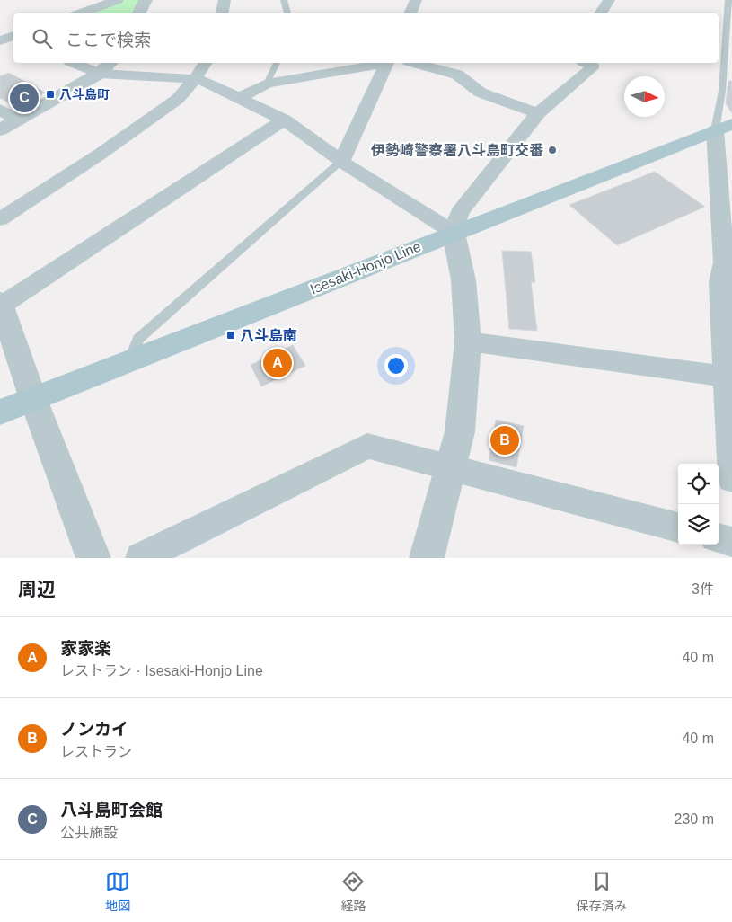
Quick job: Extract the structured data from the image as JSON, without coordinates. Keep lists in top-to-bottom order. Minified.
{"streets":{"main road":["Isesaki-Honjo Line"]},"places":{"transit":["八斗島町","八斗島南"],"other":["伊勢崎警察署八斗島町交番"]},"north":"right","page":{"search":"ここで検索","pins":["C","A","B"],"heading":["周辺","3件"],"list":[{"mark":"A","name":"家家楽","note":"レストラン · Isesaki-Honjo Line","value":"40 m"},{"mark":"B","name":"ノンカイ","note":"レストラン","value":"40 m"},{"mark":"C","name":"八斗島町会館","note":"公共施設","value":"230 m"}],"nav":["地図","経路","保存済み"]}}
